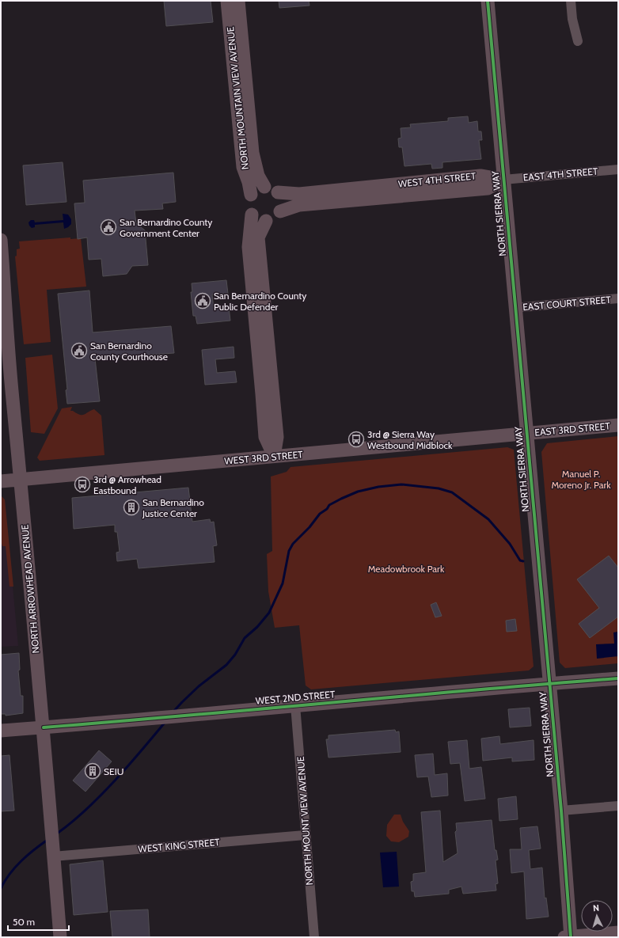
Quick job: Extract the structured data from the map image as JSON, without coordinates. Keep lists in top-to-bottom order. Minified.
{"streets":{"street":["NORTH MOUNTAIN VIEW AVENUE","EAST 4TH STREET","WEST 4TH STREET","NORTH SIERRA WAY","EAST COURT STREET","EAST 3RD STREET","WEST 3RD STREET","NORTH ARROWHEAD AVENUE","WEST 2ND STREET","NORTH MOUNT VIEW AVENUE","WEST KING STREET"]},"crossings":[["NORTH MOUNTAIN VIEW AVENUE","WEST 4TH STREET"],["EAST 4TH STREET","WEST 4TH STREET"],["EAST 4TH STREET","NORTH SIERRA WAY"],["WEST 4TH STREET","NORTH SIERRA WAY"],["NORTH SIERRA WAY","EAST COURT STREET"],["NORTH SIERRA WAY","EAST 3RD STREET"],["NORTH SIERRA WAY","WEST 3RD STREET"],["NORTH SIERRA WAY","WEST 2ND STREET"],["EAST 3RD STREET","WEST 3RD STREET"],["WEST 3RD STREET","NORTH ARROWHEAD AVENUE"],["NORTH ARROWHEAD AVENUE","WEST 2ND STREET"],["NORTH ARROWHEAD AVENUE","WEST KING STREET"],["WEST 2ND STREET","NORTH MOUNT VIEW AVENUE"],["NORTH MOUNT VIEW AVENUE","WEST KING STREET"]],"parks":["Manuel P. Moreno Jr. Park","Meadowbrook Park"],"places":{"public building":["San Bernardino County Government Center","San Bernardino County Public Defender","San Bernardino County Courthouse"],"bus stop":["3rd @ Sierra Way Westbound Midblock","3rd @ Arrowhead Eastbound"],"building":["San Bernardino Justice Center","SEIU"]},"scale_bar":"50 m","north":"top"}
